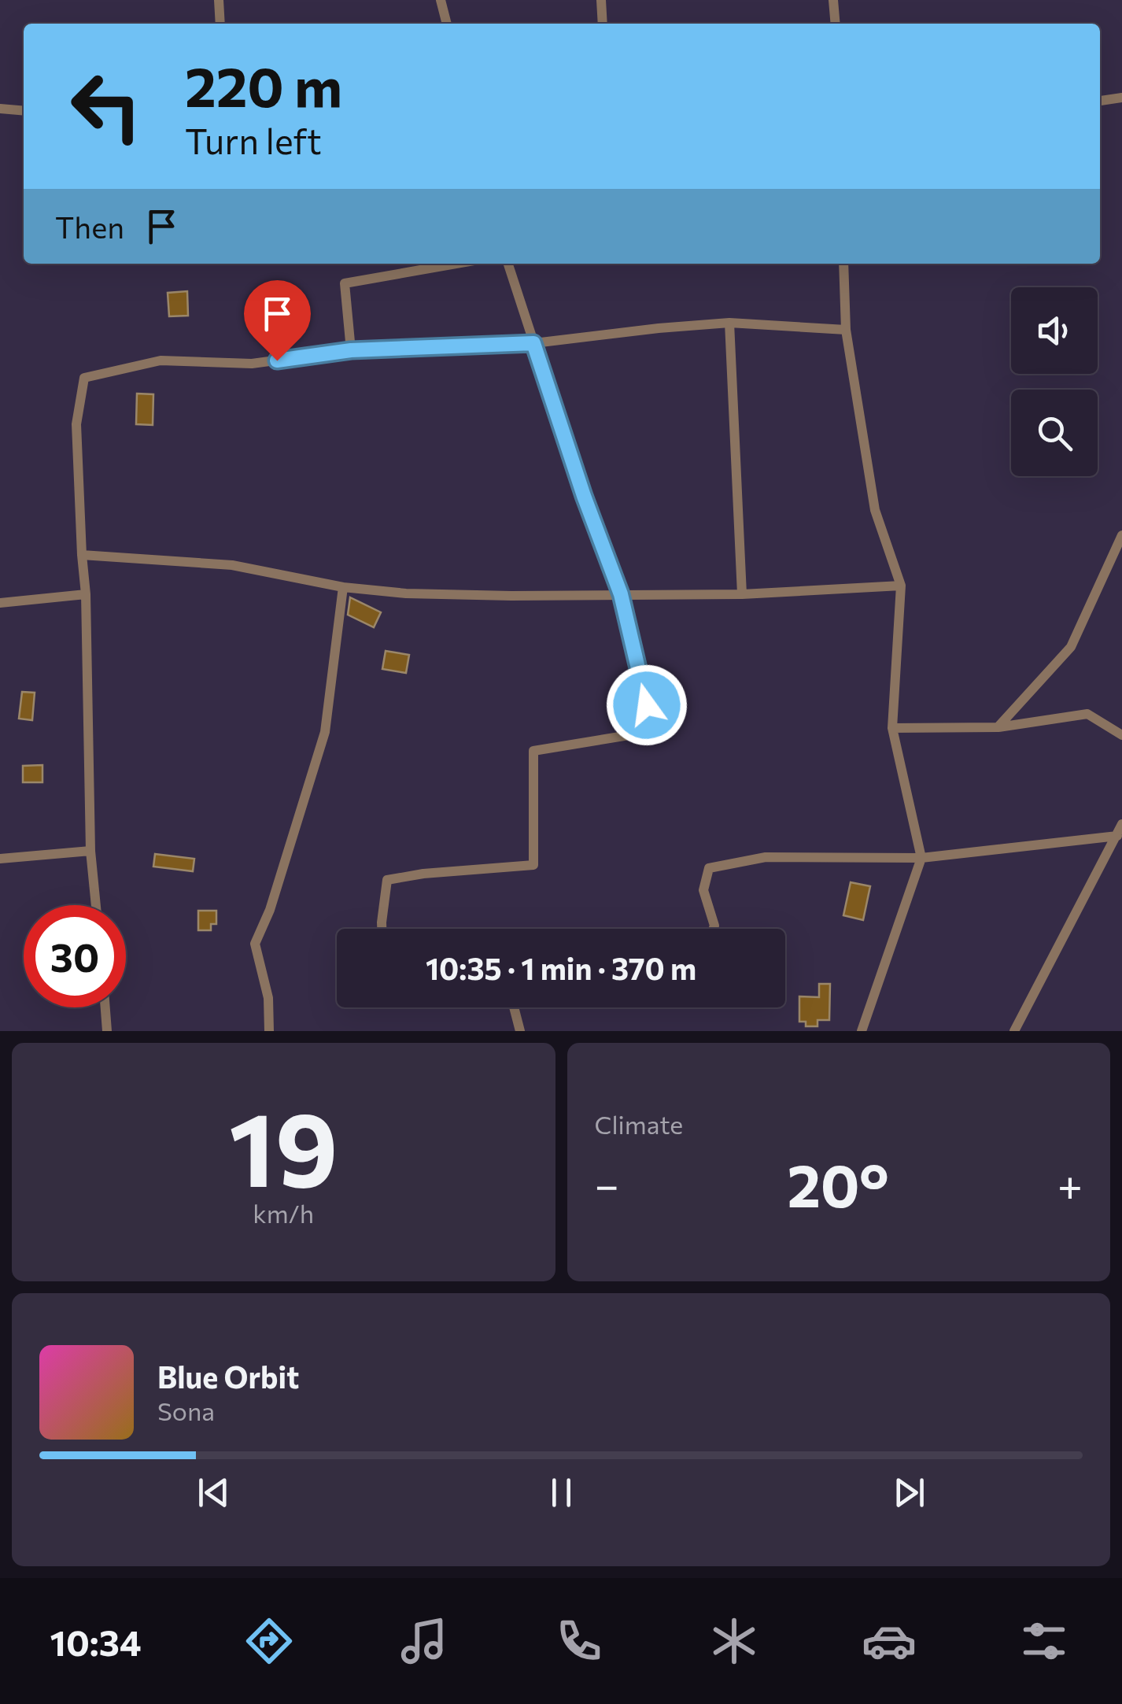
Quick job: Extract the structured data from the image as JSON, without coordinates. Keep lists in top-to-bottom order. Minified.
{"page":{"turn":["220 m","Turn left"],"then":"Then","limit":"30","trip":"10:35 · 1 min · 370 m","tile":[["19","km/h"],"Climate"],"heat":["−","20°","+"],"song":["Blue Orbit","Sona"],"tabs":"10:34"}}
